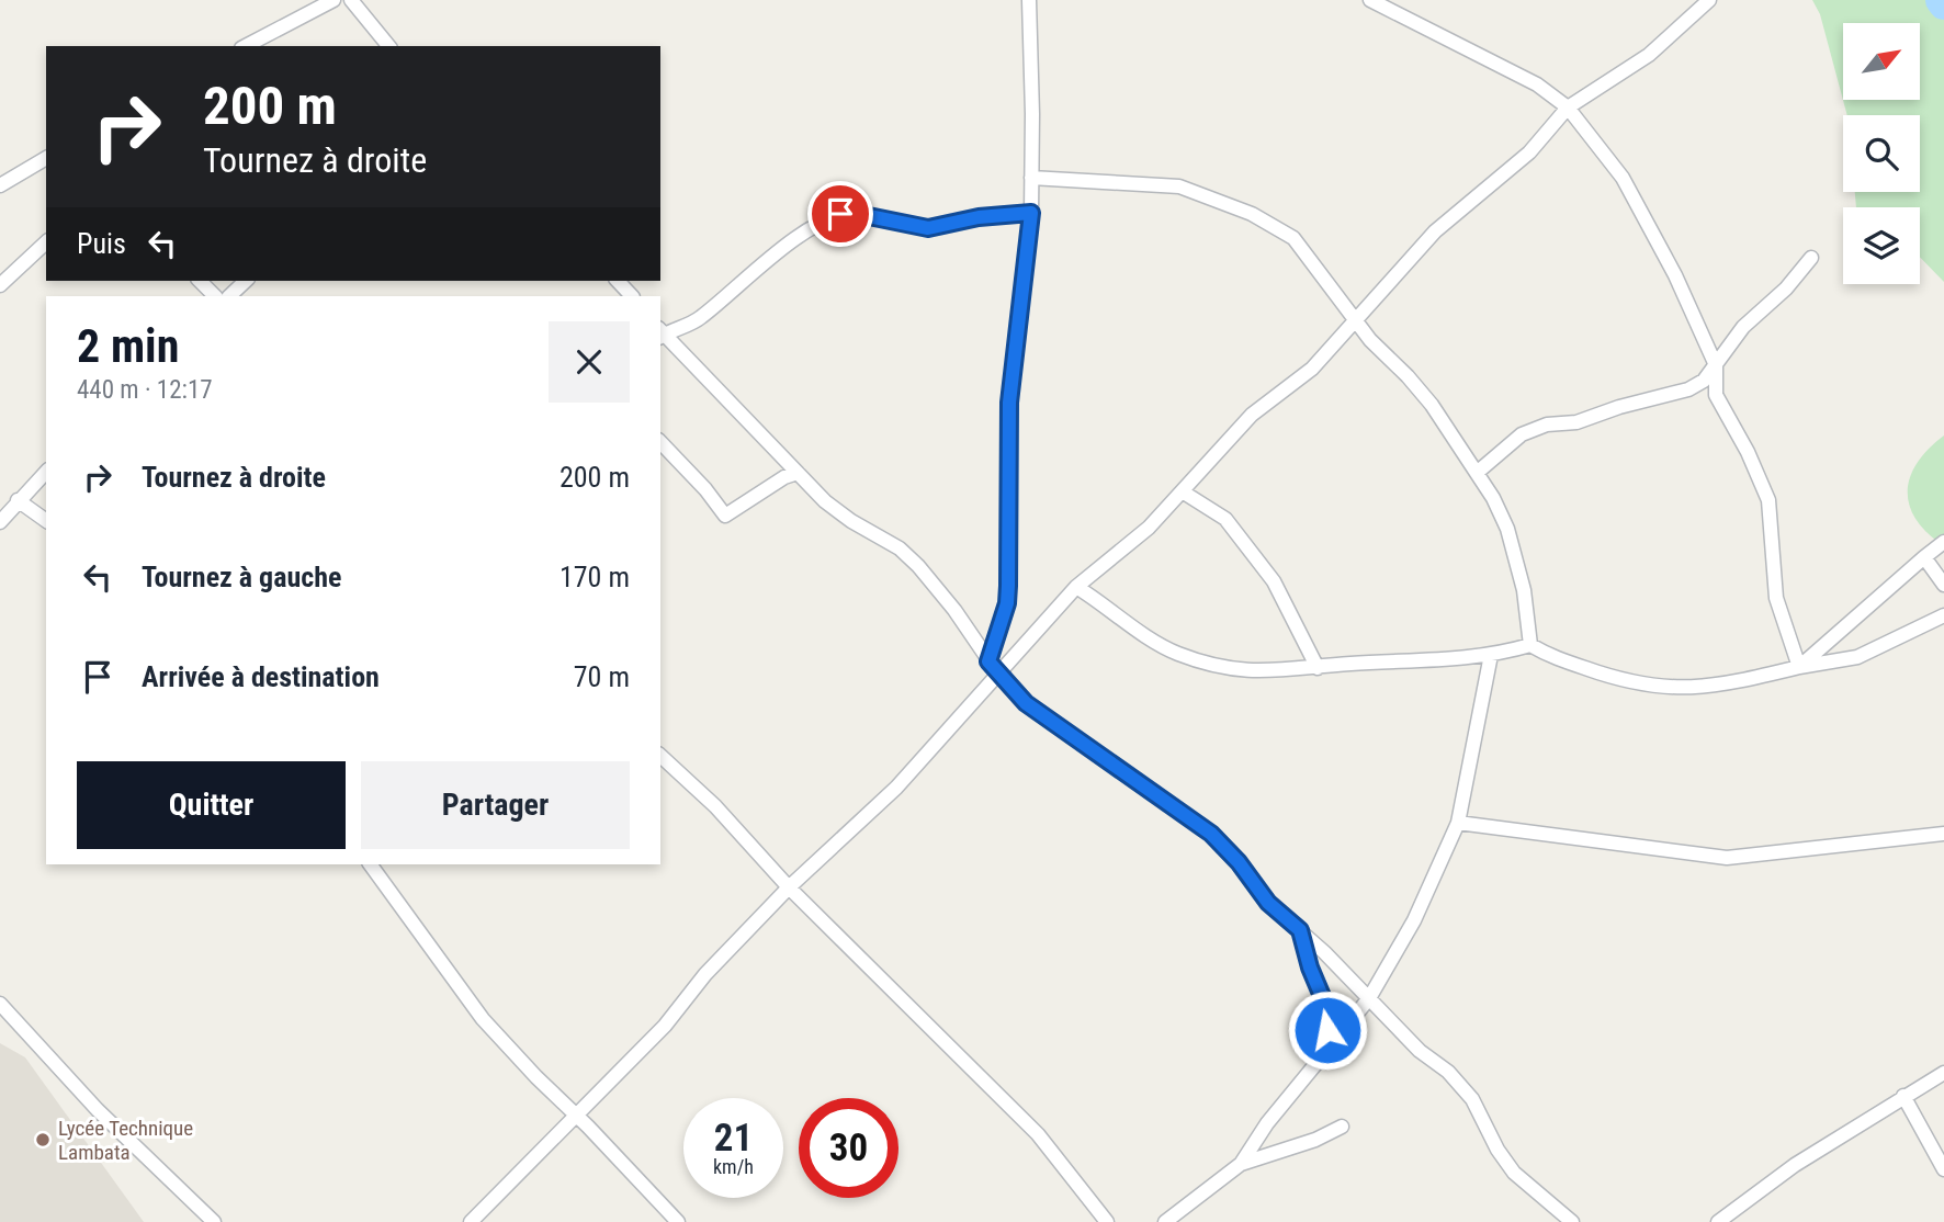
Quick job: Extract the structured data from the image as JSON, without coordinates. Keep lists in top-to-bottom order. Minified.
{"places":["Lycée Technique Lambata"],"north":"top right","page":{"turn":["200 m","Tournez à droite"],"then":"Puis","heading":["2 min","440 m · 12:17"],"list":[{"name":"Tournez à droite","value":"200 m"},{"name":"Tournez à gauche","value":"170 m"},{"name":"Arrivée à destination","value":"70 m"}],"buttons":["Quitter","Partager"],"speed":"21 km/h","limit":"30"}}
